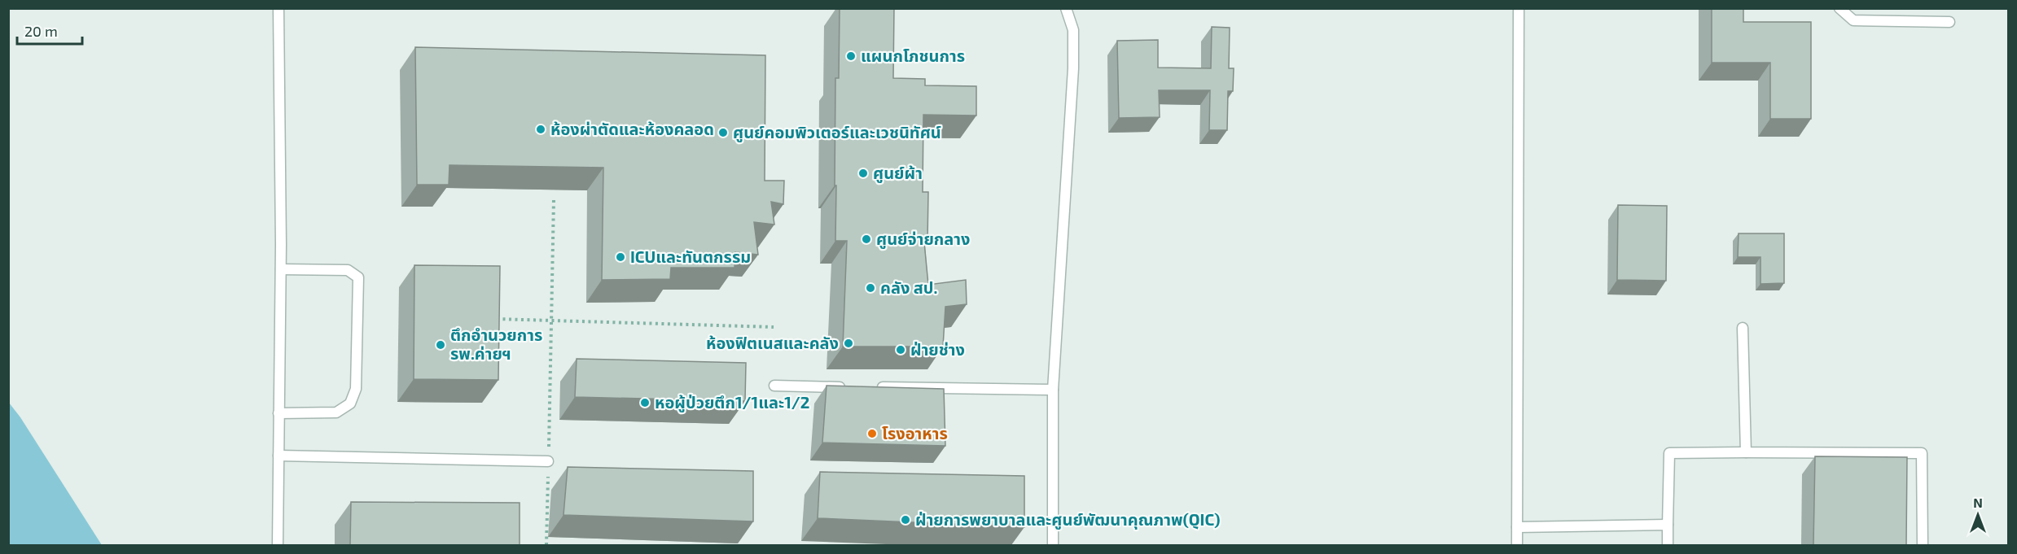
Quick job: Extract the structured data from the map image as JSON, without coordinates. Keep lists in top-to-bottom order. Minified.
{"places":["แผนกโภชนการ","ห้องผ่าตัดและห้องคลอด","ศูนย์คอมพิวเตอร์และเวชนิทัศน์","ศูนย์ผ้า","ศูนย์จ่ายกลาง","ICUและทันตกรรม","คลัง สป.","ห้องฟิตเนสและคลัง","ตึกอำนวยการ รพ.ค่ายฯ","ฝ่ายช่าง","หอผู้ป่วยตึก1/1และ1/2","โรงอาหาร","ฝ่ายการพยาบาลและศูนย์พัฒนาคุณภาพ(QIC)"],"scale_bar":"20 m","north":"top"}
